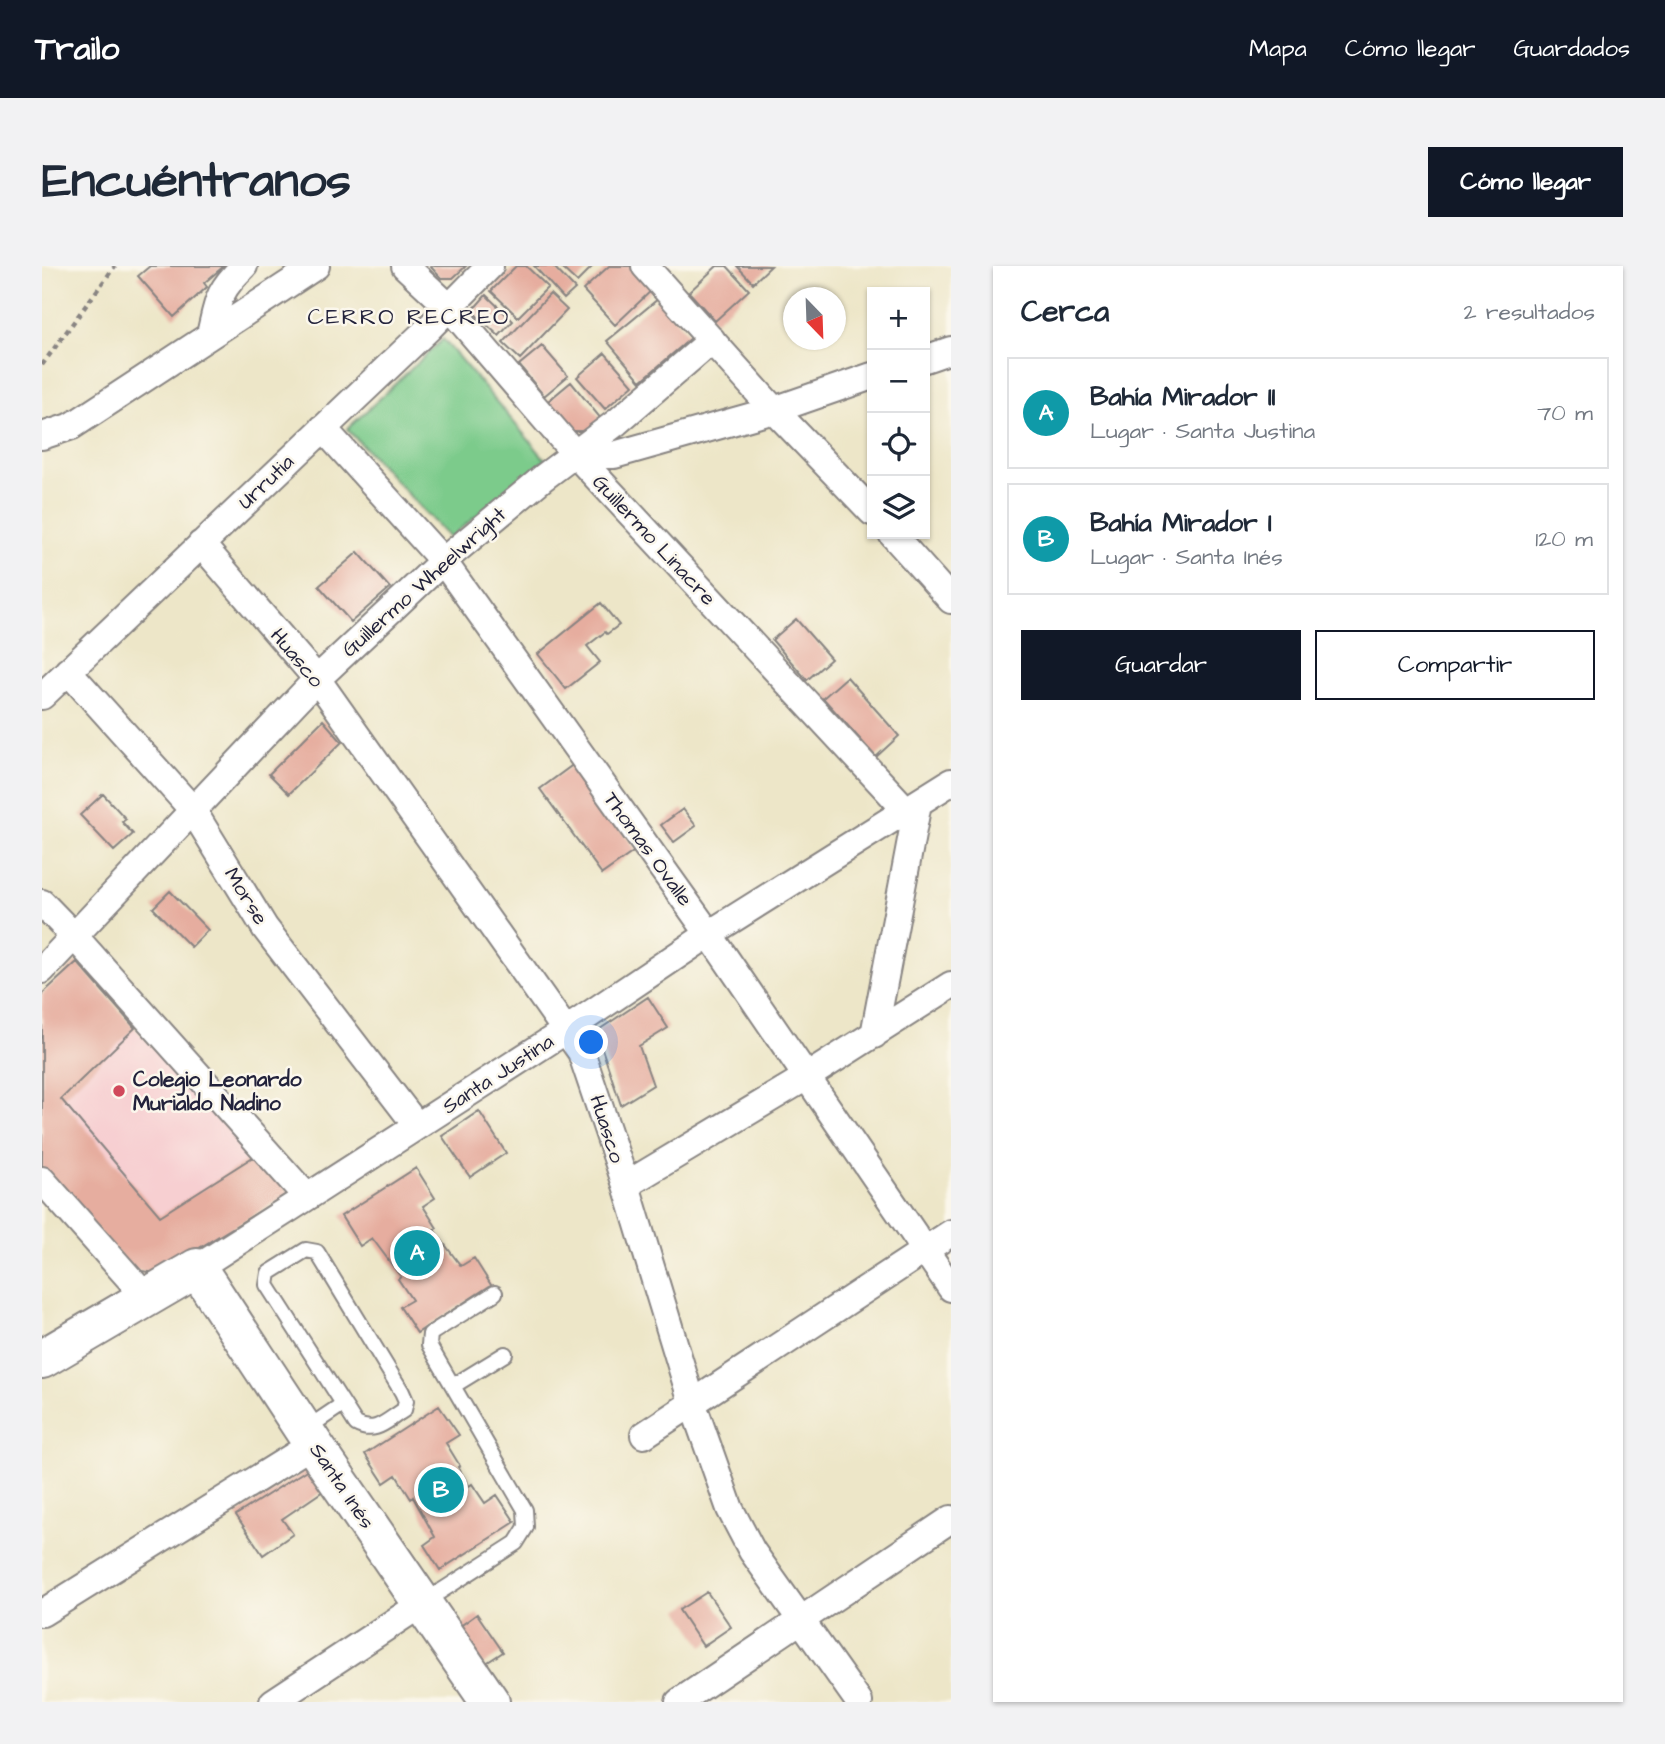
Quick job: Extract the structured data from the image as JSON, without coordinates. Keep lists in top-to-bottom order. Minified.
{"streets":{"street":["Urrutia","Guillermo Linacre","Guillermo Wheelwright","Huasco","Thomas Ovalle","Morse","Santa Justina","Santa Inés"]},"crossings":[["Urrutia","Guillermo Linacre"],["Urrutia","Huasco"],["Urrutia","Thomas Ovalle"],["Urrutia","Morse"],["Guillermo Linacre","Guillermo Wheelwright"],["Guillermo Linacre","Santa Justina"],["Guillermo Wheelwright","Huasco"],["Guillermo Wheelwright","Thomas Ovalle"],["Guillermo Wheelwright","Morse"],["Huasco","Santa Justina"],["Thomas Ovalle","Santa Justina"],["Morse","Santa Justina"],["Santa Justina","Santa Inés"]],"districts":["CERRO RECREO"],"places":["Colegio Leonardo Murialdo Nadino"],"north":"bottom right","page":{"header":"Trailo","nav":["Mapa","Cómo llegar","Guardados"],"buttons":["Cómo llegar",["Guardar","Compartir"]],"title":"Encuéntranos","heading":["Cerca","2 resultados"],"map_buttons":["+","−"],"list":[{"mark":"A","name":"Bahía Mirador II","note":"Lugar · Santa Justina","value":"70 m"},{"mark":"B","name":"Bahía Mirador I","note":"Lugar · Santa Inés","value":"120 m"}],"pins":["A","B"]}}
